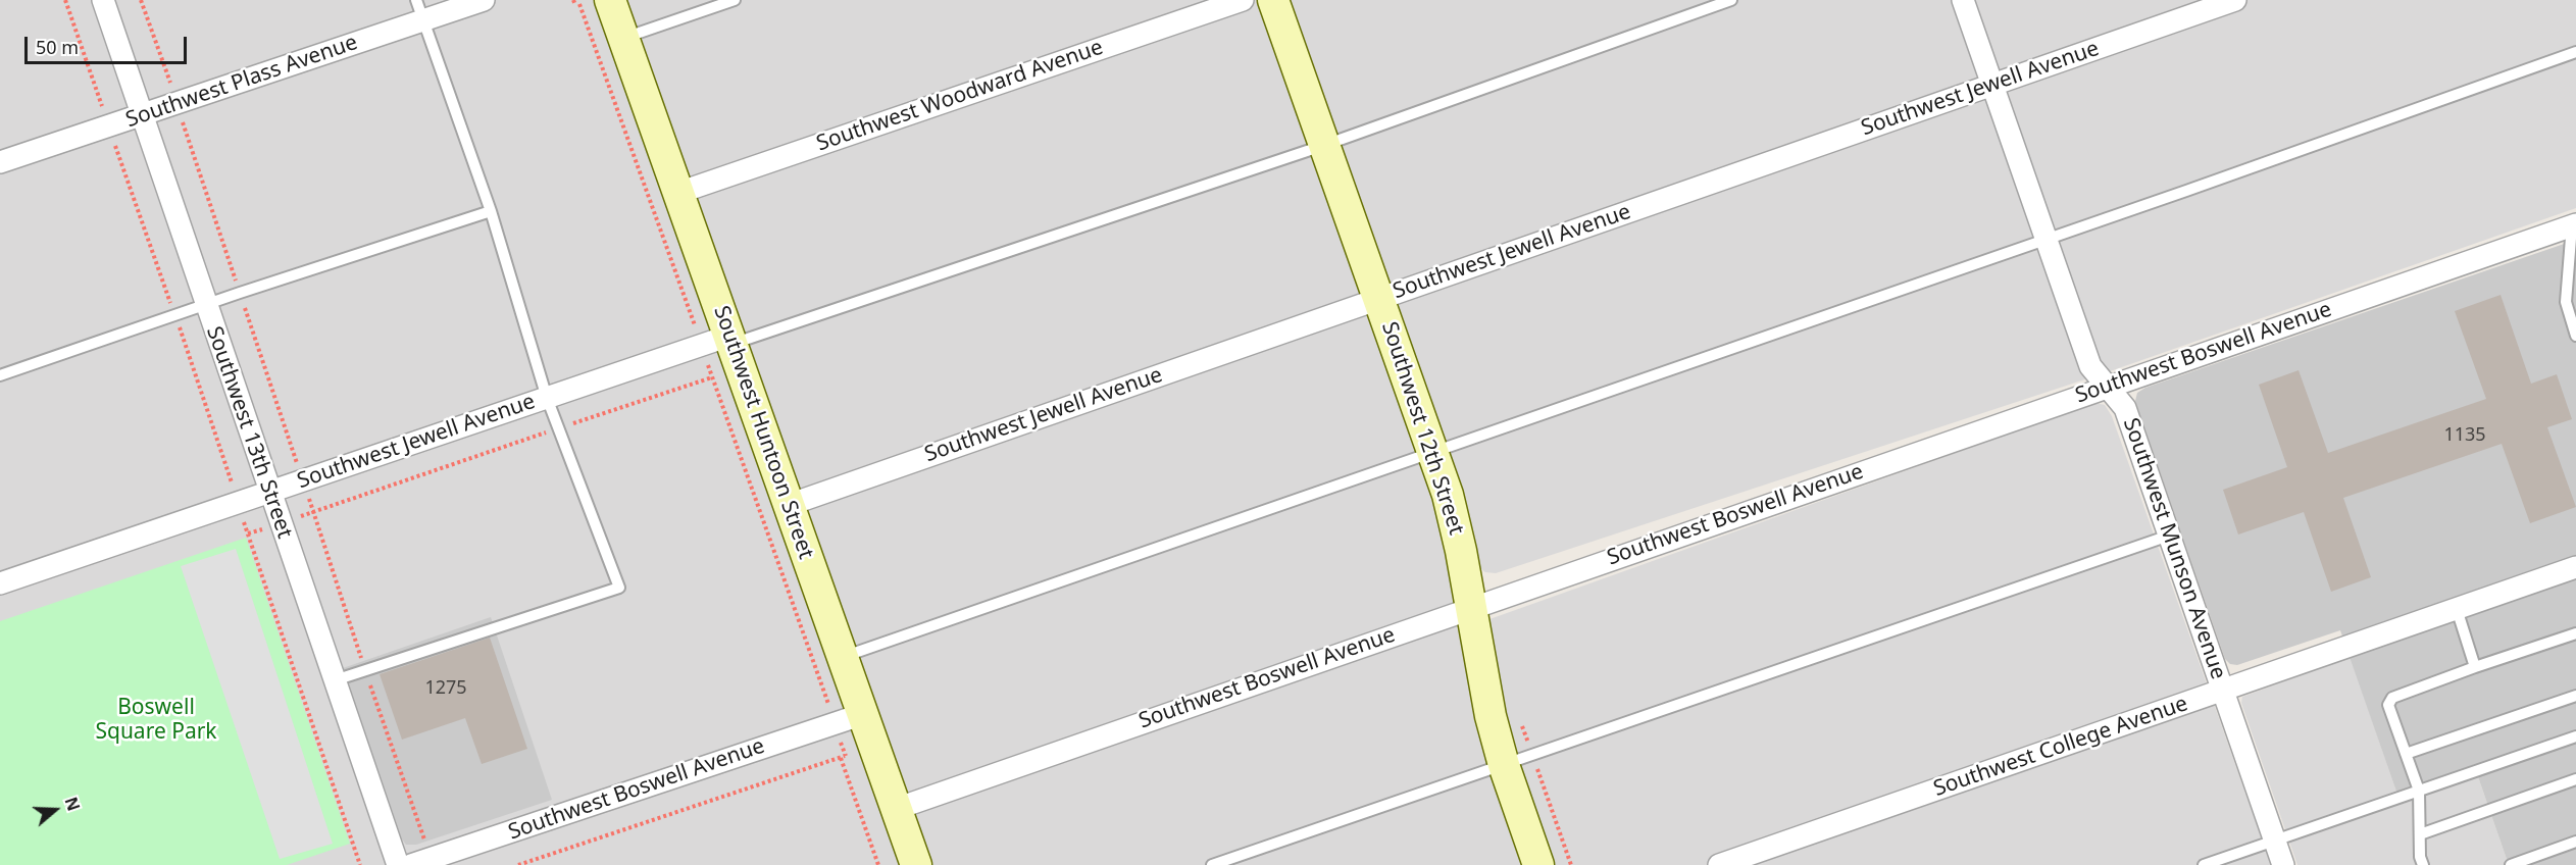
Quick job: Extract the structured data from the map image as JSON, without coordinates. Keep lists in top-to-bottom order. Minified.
{"streets":{"main road":["Southwest 12th Street","Southwest Huntoon Street"],"street":["Southwest Plass Avenue","Southwest Jewell Avenue","Southwest Woodward Avenue","Southwest Boswell Avenue","Southwest 13th Street","Southwest Munson Avenue","Southwest College Avenue"]},"crossings":[["Southwest Plass Avenue","Southwest 13th Street"],["Southwest Jewell Avenue","Southwest 12th Street"],["Southwest Jewell Avenue","Southwest 13th Street"],["Southwest Jewell Avenue","Southwest Huntoon Street"],["Southwest Jewell Avenue","Southwest Munson Avenue"],["Southwest Woodward Avenue","Southwest Huntoon Street"],["Southwest Boswell Avenue","Southwest 12th Street"],["Southwest Boswell Avenue","Southwest Huntoon Street"],["Southwest Boswell Avenue","Southwest Munson Avenue"],["Southwest Munson Avenue","Southwest College Avenue"]],"parks":["Boswell Square Park"],"house_numbers":["1135","1275"],"scale_bar":"50 m","north":"right"}
